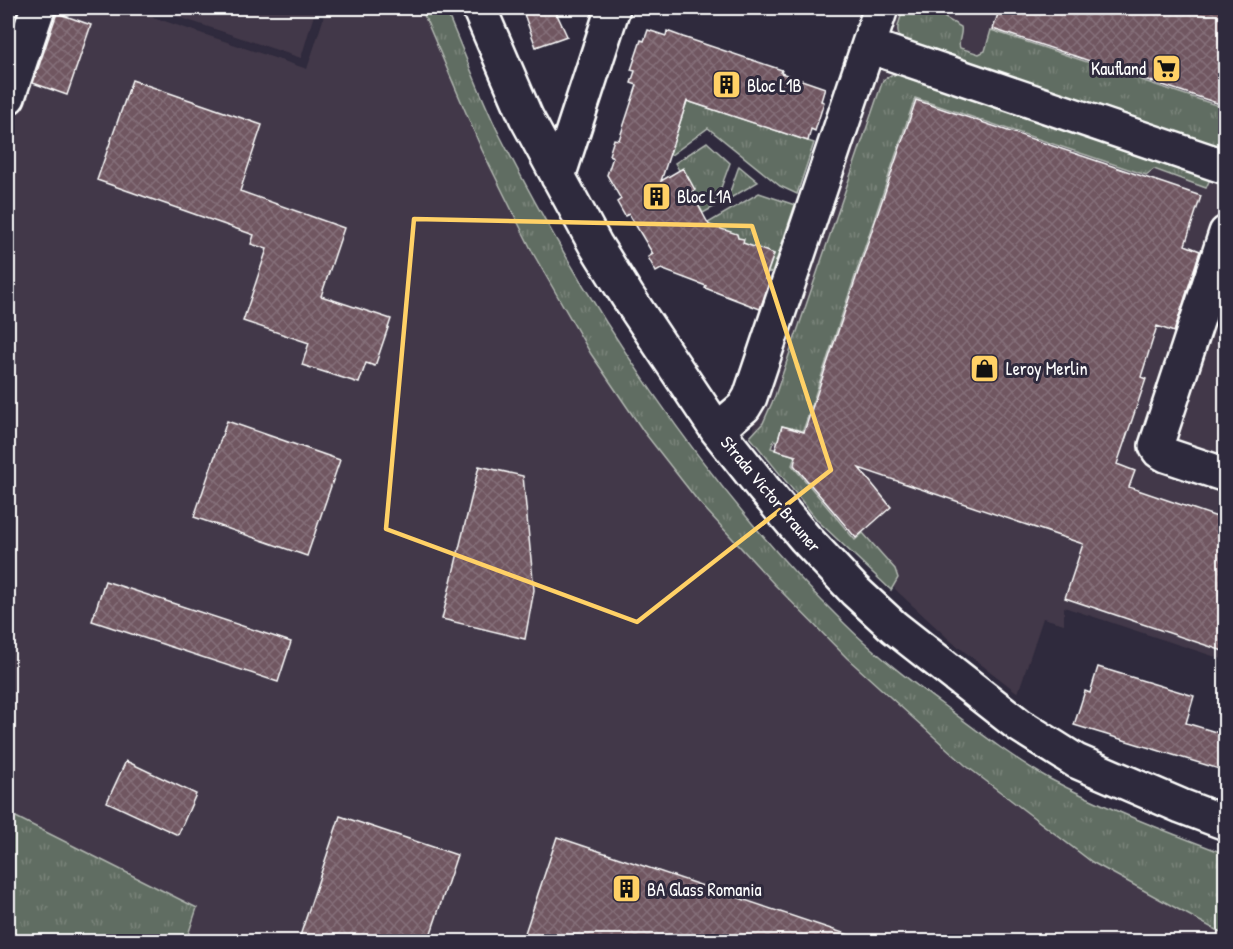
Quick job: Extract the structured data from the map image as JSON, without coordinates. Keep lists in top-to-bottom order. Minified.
{"streets":{"street":["Strada Victor Brauner"]},"places":{"supermarket":["Kaufland"],"building":["Bloc L1B","Bloc L1A","BA Glass Romania"],"shop":["Leroy Merlin"]}}
